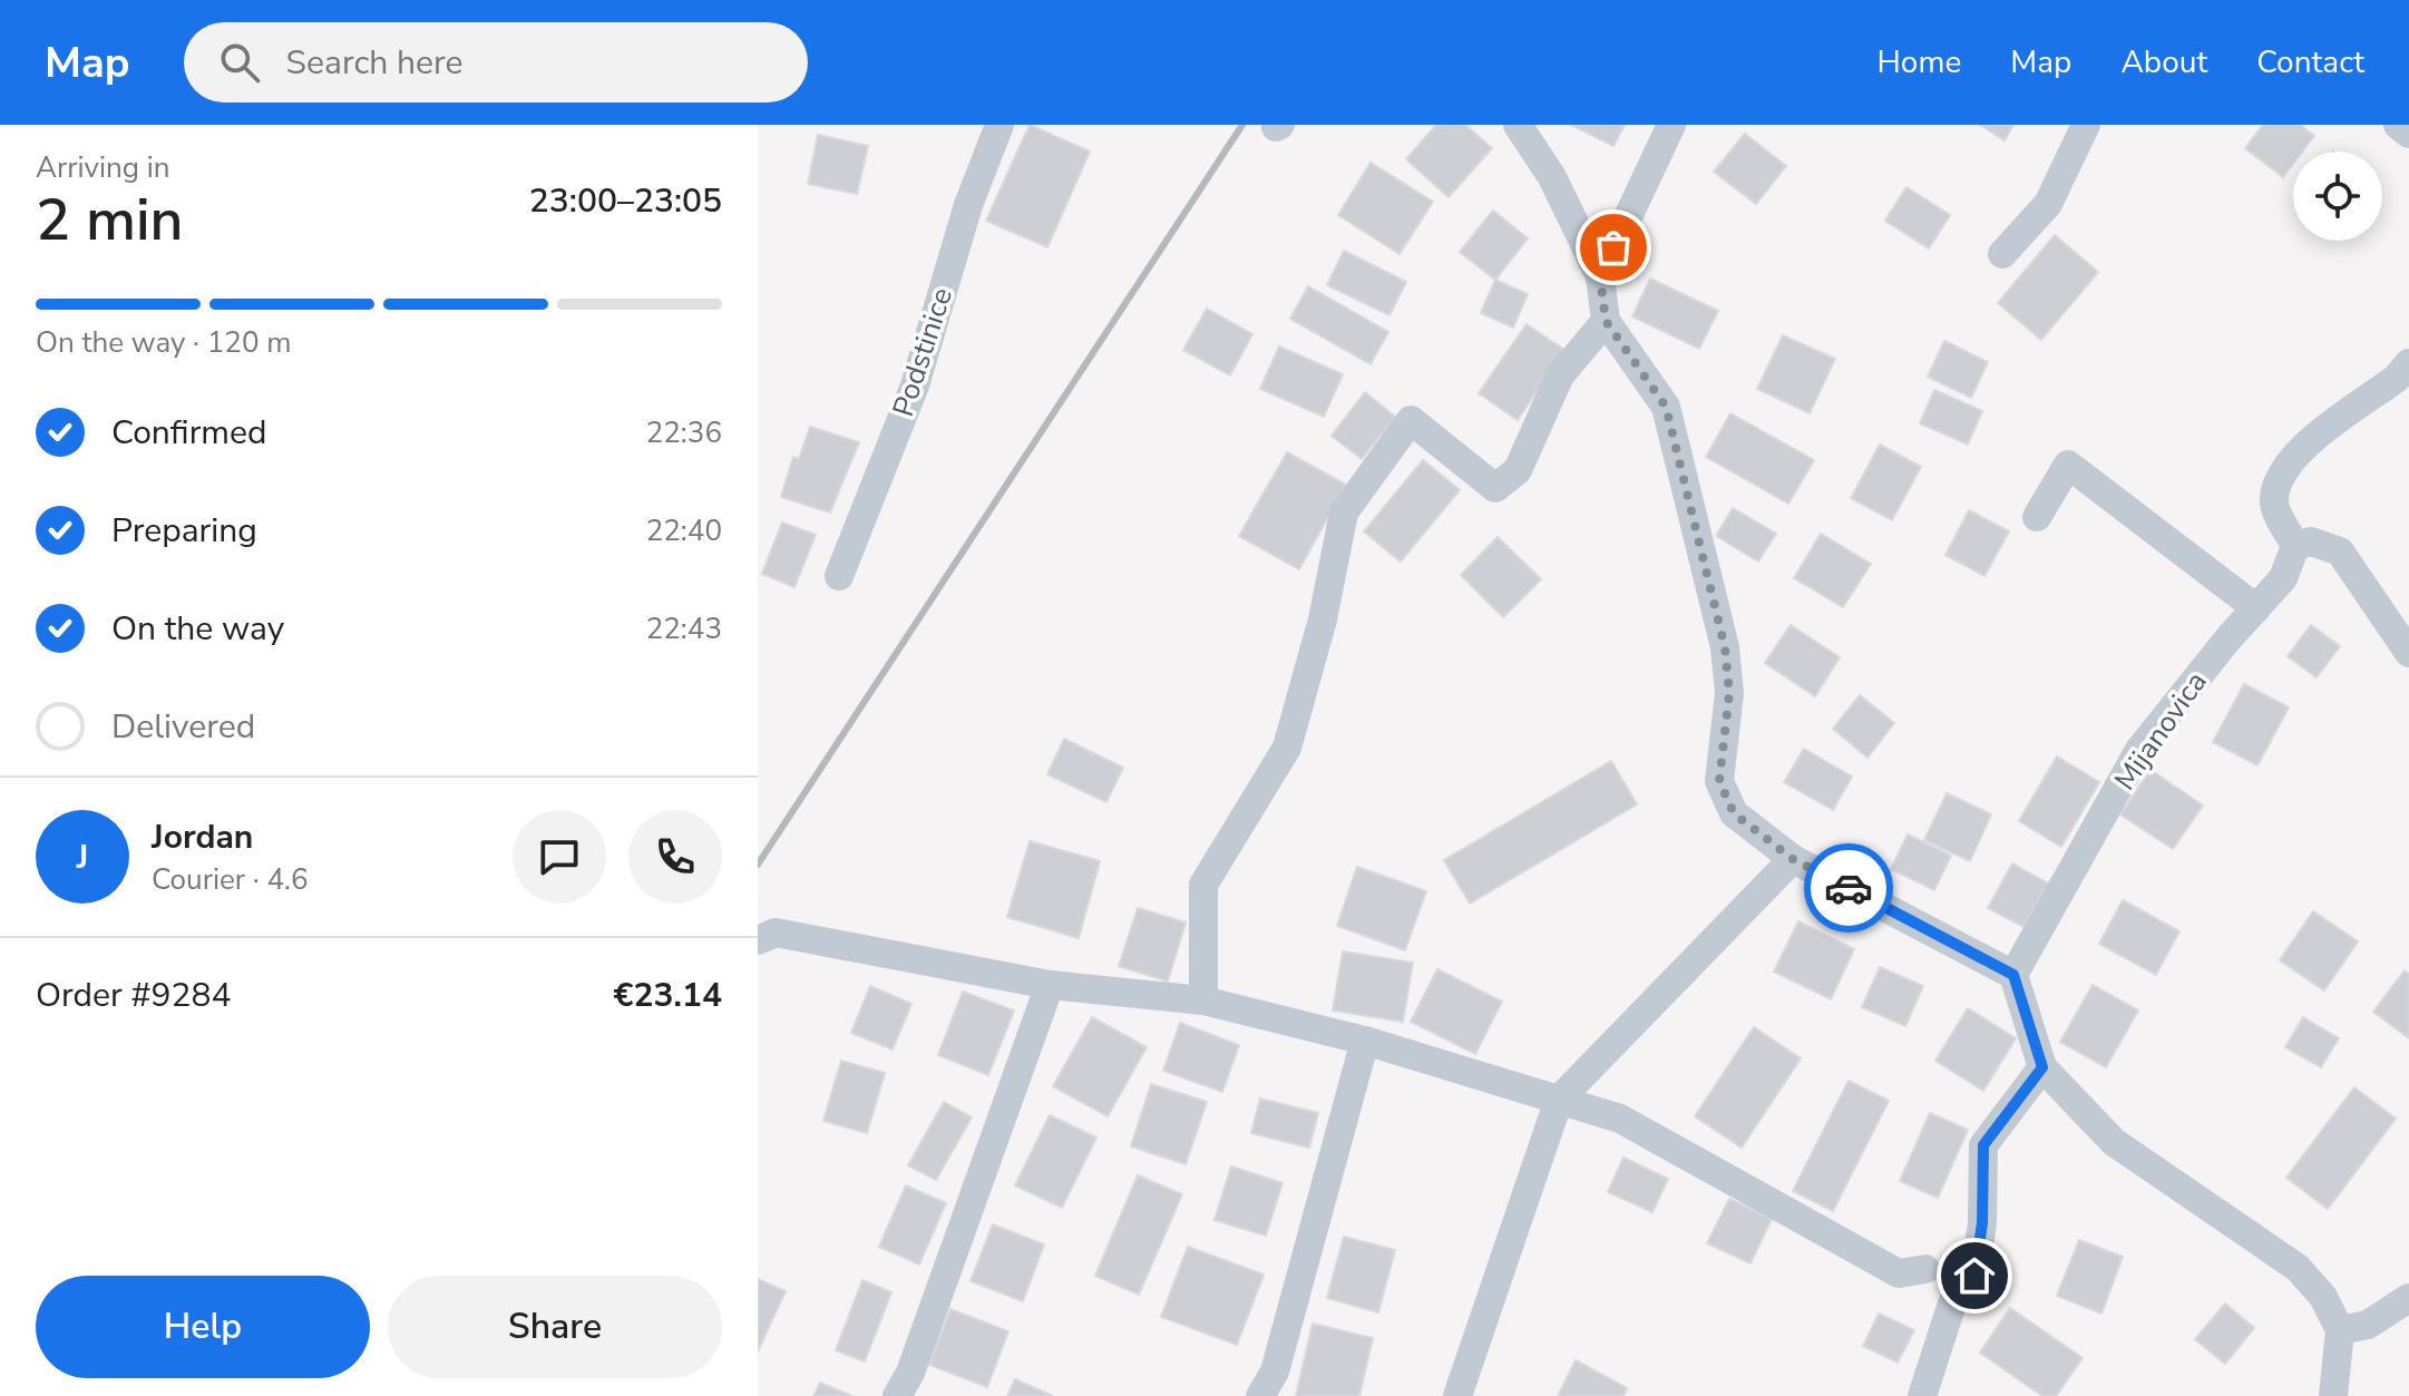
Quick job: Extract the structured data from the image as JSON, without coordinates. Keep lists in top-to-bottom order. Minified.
{"streets":{"street":["Podstinice","Mijanovica"]},"page":{"header":"Map","search":"Search here","nav":["Home","Map","About","Contact"],"heading":["2 min","Arriving in","23:00–23:05"],"panel":["Jordan","Courier · 4.6","Order #9284","€23.14"],"bar":"On the way · 120 m","list":[["Confirmed","22:36"],["Preparing","22:40"],["On the way","22:43"],"Delivered"],"round":"J","buttons":["Help","Share"]}}
